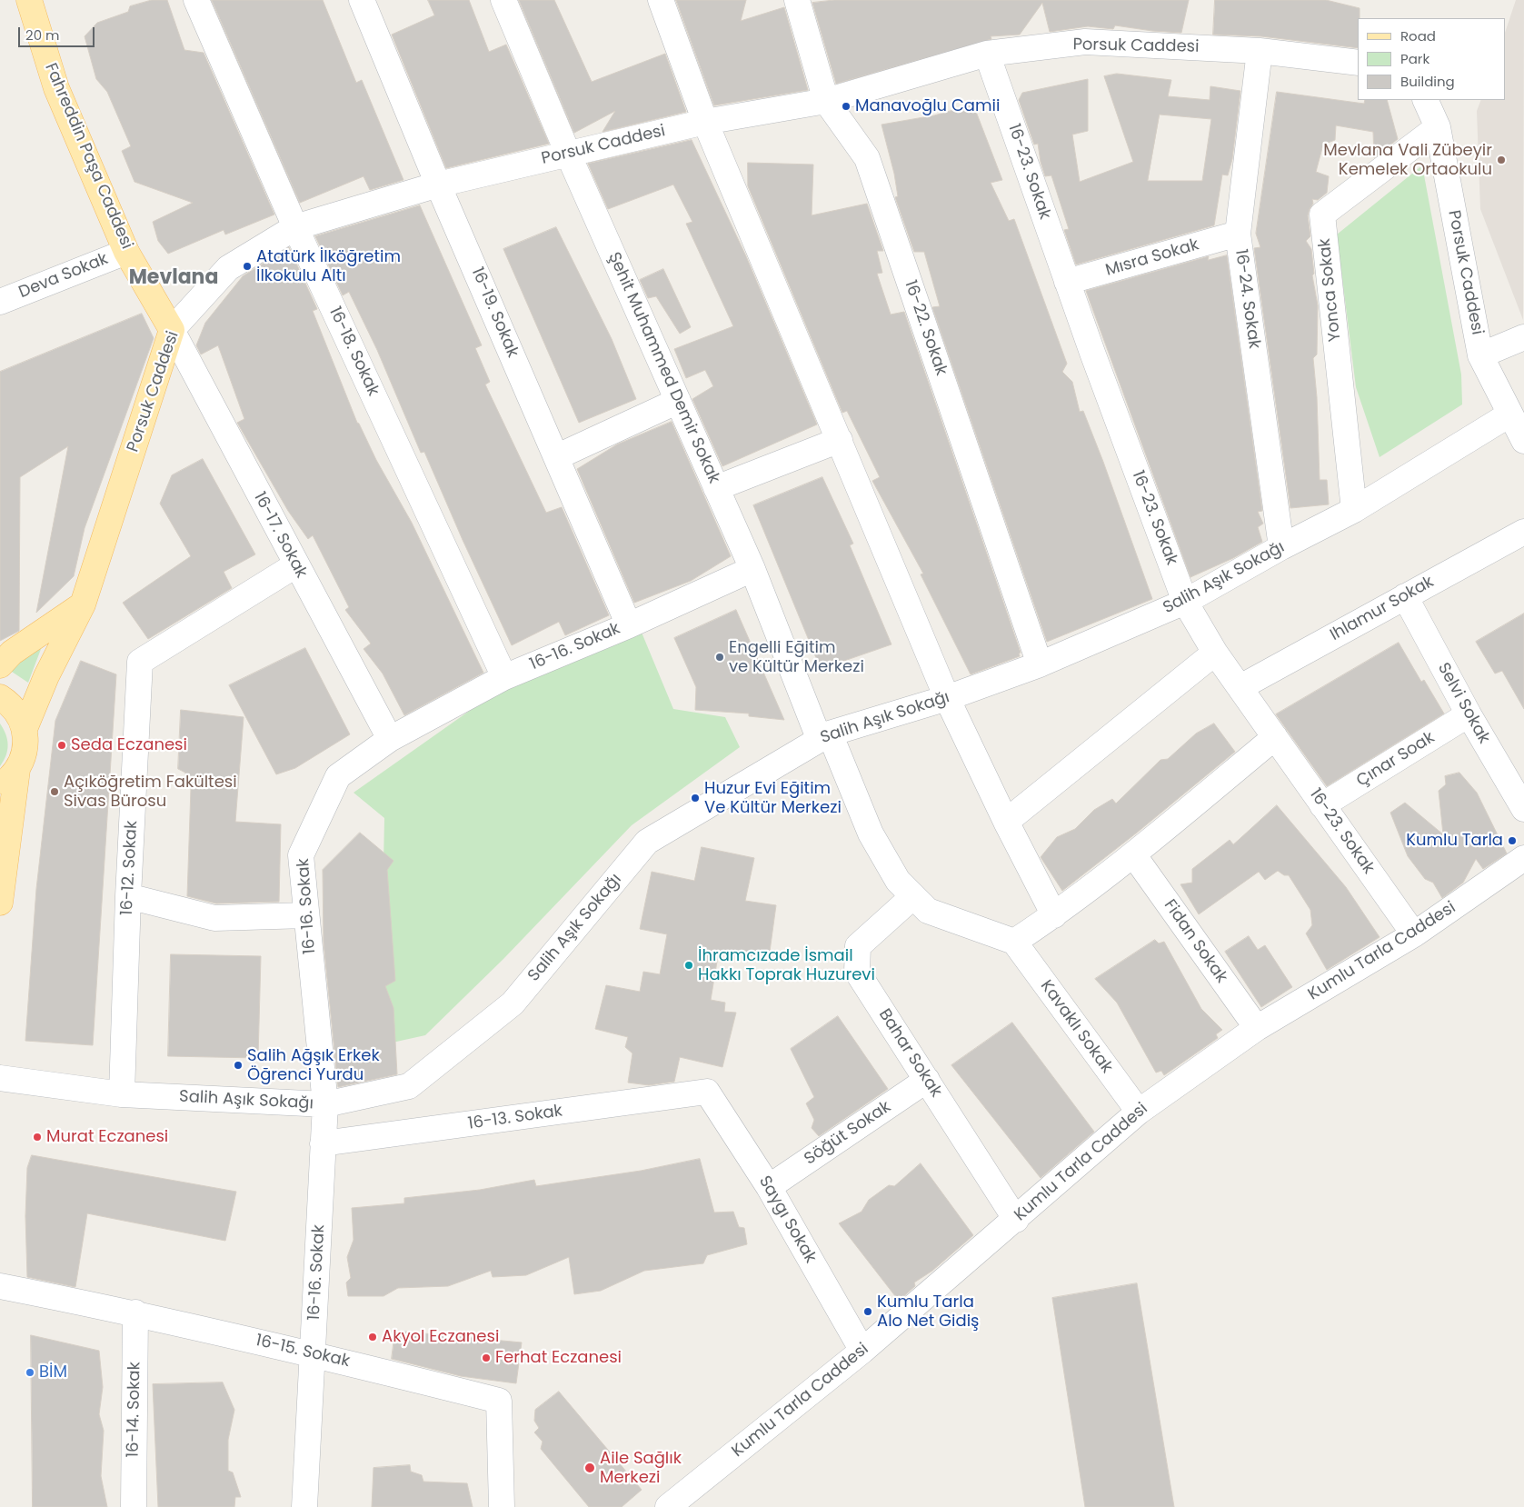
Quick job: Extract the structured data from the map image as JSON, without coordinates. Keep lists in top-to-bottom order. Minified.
{"streets":{"main road":["Porsuk Caddesi","Fahreddin Paşa Caddesi"],"street":["16-23. Sokak","Mısra Sokak","Deva Sokak","Yonca Sokak","16-24. Sokak","16-19. Sokak","16-22. Sokak","16-18. Sokak","Şehit Muhammed Demir Sokak","16-17. Sokak","Salih Aşık Sokağı","Ihlamur Sokak","16-16. Sokak","Selvi Sokak","Çınar Soak","16-12. Sokak","Fidan Sokak","Kumlu Tarla Caddesi","Kavaklı Sokak","Bahar Sokak","16-13. Sokak","Söğüt Sokak","Saygı Sokak","16-15. Sokak","16-14. Sokak"]},"crossings":[["Porsuk Caddesi","Fahreddin Paşa Caddesi"],["Porsuk Caddesi","16-23. Sokak"],["Porsuk Caddesi","Yonca Sokak"],["Porsuk Caddesi","16-24. Sokak"],["Porsuk Caddesi","16-19. Sokak"],["Porsuk Caddesi","16-22. Sokak"],["Porsuk Caddesi","16-18. Sokak"],["Porsuk Caddesi","Şehit Muhammed Demir Sokak"],["Porsuk Caddesi","16-17. Sokak"],["Porsuk Caddesi","Salih Aşık Sokağı"],["Fahreddin Paşa Caddesi","Deva Sokak"],["Fahreddin Paşa Caddesi","16-17. Sokak"],["16-23. Sokak","Mısra Sokak"],["16-23. Sokak","Salih Aşık Sokağı"],["16-23. Sokak","Ihlamur Sokak"],["16-23. Sokak","Çınar Soak"],["16-23. Sokak","Kumlu Tarla Caddesi"],["Mısra Sokak","16-24. Sokak"],["Yonca Sokak","Salih Aşık Sokağı"],["16-24. Sokak","Salih Aşık Sokağı"],["16-19. Sokak","16-16. Sokak"],["16-22. Sokak","Salih Aşık Sokağı"],["16-18. Sokak","16-16. Sokak"],["Şehit Muhammed Demir Sokak","Salih Aşık Sokağı"],["Şehit Muhammed Demir Sokak","16-16. Sokak"],["Şehit Muhammed Demir Sokak","Kavaklı Sokak"],["Şehit Muhammed Demir Sokak","Bahar Sokak"],["16-17. Sokak","16-16. Sokak"],["16-17. Sokak","16-12. Sokak"],["Salih Aşık Sokağı","16-16. Sokak"],["Salih Aşık Sokağı","16-12. Sokak"],["Ihlamur Sokak","Selvi Sokak"],["16-16. Sokak","16-13. Sokak"],["16-16. Sokak","16-15. Sokak"],["Selvi Sokak","Çınar Soak"],["Fidan Sokak","Kumlu Tarla Caddesi"],["Kumlu Tarla Caddesi","Kavaklı Sokak"],["Kumlu Tarla Caddesi","Bahar Sokak"],["Kumlu Tarla Caddesi","Saygı Sokak"],["Bahar Sokak","Söğüt Sokak"],["16-13. Sokak","Saygı Sokak"],["Söğüt Sokak","Saygı Sokak"],["16-15. Sokak","16-14. Sokak"]],"districts":["Mevlana"],"places":["Manavoğlu Camii","Mevlana Vali Zübeyir Kemelek Ortaokulu","Atatürk İlköğretim İlkokulu Altı","Engelli Eğitim ve Kültür Merkezi","Seda Eczanesi","Açıköğretim Fakültesi Sivas Bürosu","Huzur Evi Eğitim Ve Kültür Merkezi","Kumlu Tarla","İhramcızade İsmail Hakkı Toprak Huzurevi","Salih Ağşık Erkek Öğrenci Yurdu","Murat Eczanesi","Kumlu Tarla Alo Net Gidiş","Akyol Eczanesi","Ferhat Eczanesi","BİM","Aile Sağlık Merkezi"],"legend":["Road","Park","Building"],"scale_bar":"20 m"}
